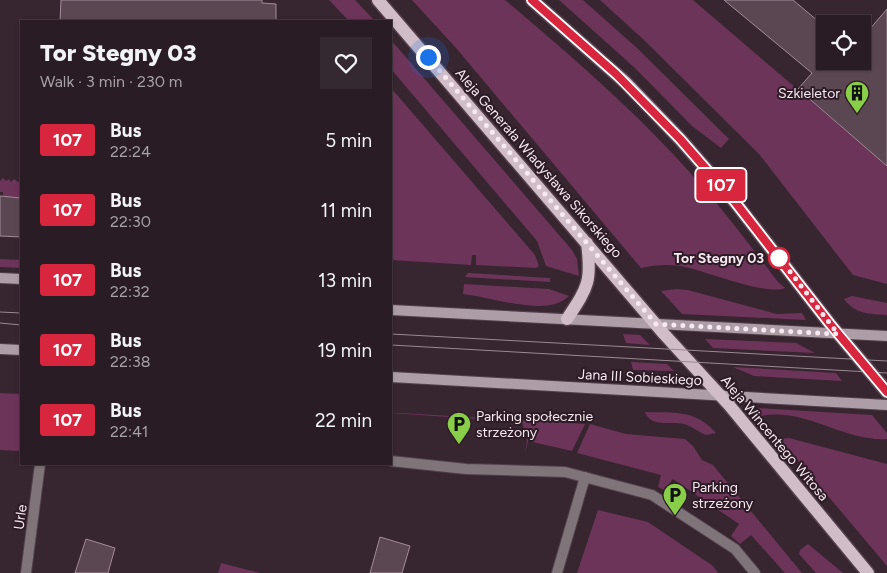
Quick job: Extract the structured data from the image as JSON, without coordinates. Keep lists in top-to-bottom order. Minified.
{"streets":{"main road":["Aleja Generała Władysława Sikorskiego","Jana III Sobieskiego","Aleja Wincentego Witosa"],"street":["Urle"]},"crossings":[["Aleja Generała Władysława Sikorskiego","Aleja Wincentego Witosa"],["Jana III Sobieskiego","Aleja Wincentego Witosa"]],"places":{"building":["Szkieletor"],"other":["Tor Stegny 03"],"parking":["Parking społecznie strzeżony","Parking strzeżony"]},"lines":["bus line 107"],"page":{"on_map":"107","heading":["Tor Stegny 03","Walk · 3 min · 230 m"],"list":[{"mark":"107","name":"Bus","note":"22:24","value":"5 min"},{"mark":"107","name":"Bus","note":"22:30","value":"11 min"},{"mark":"107","name":"Bus","note":"22:32","value":"13 min"},{"mark":"107","name":"Bus","note":"22:38","value":"19 min"},{"mark":"107","name":"Bus","note":"22:41","value":"22 min"}]}}
